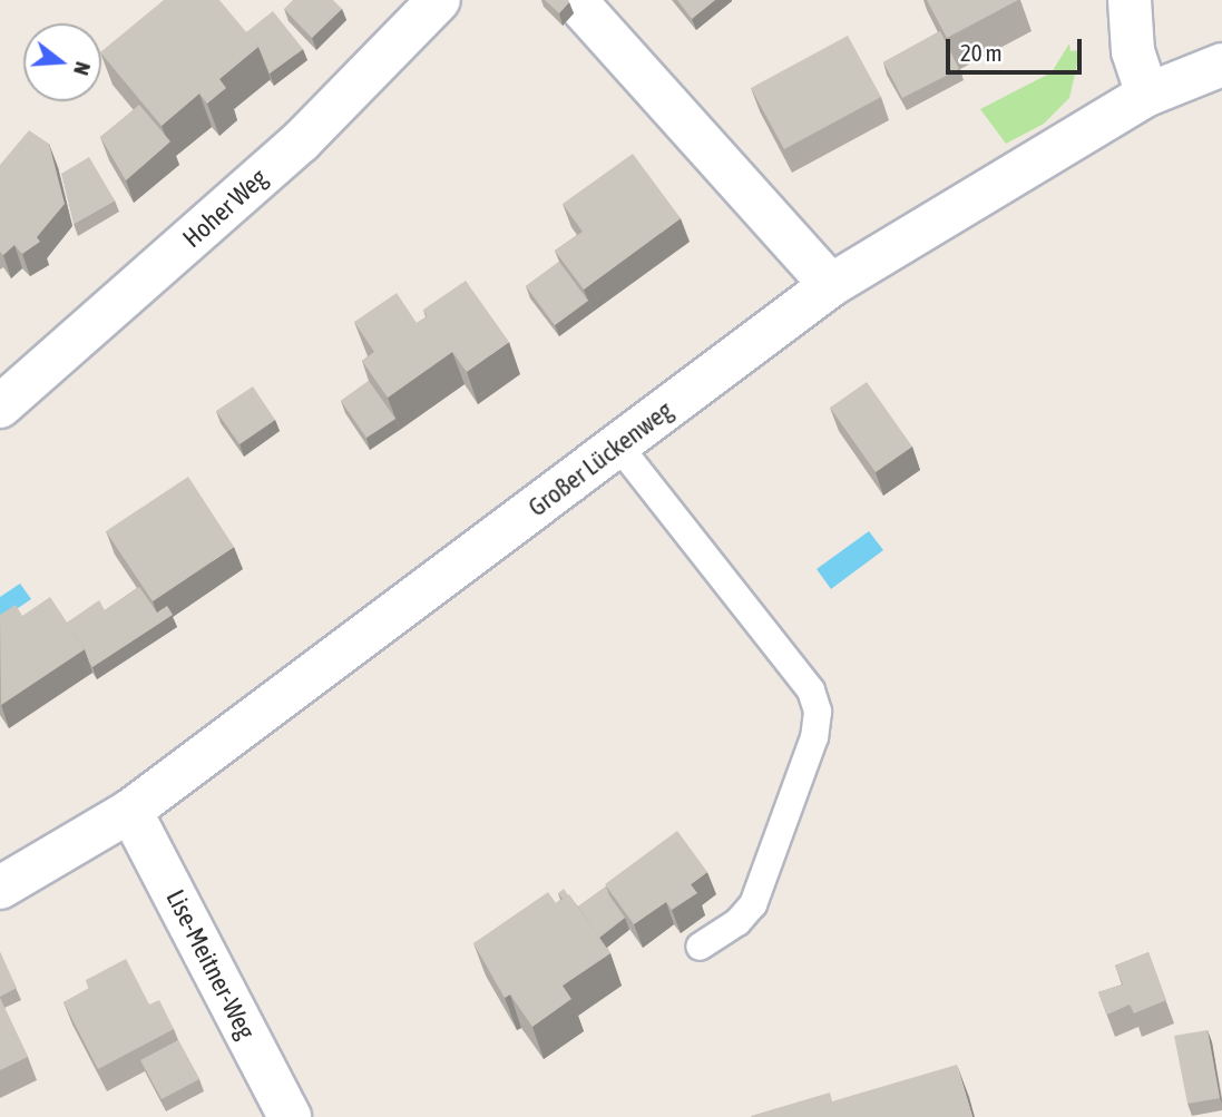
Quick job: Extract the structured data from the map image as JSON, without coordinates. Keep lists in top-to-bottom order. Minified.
{"streets":{"street":["Hoher Weg","Großer Lückenweg","Lise-Meitner-Weg"]},"crossings":[["Großer Lückenweg","Lise-Meitner-Weg"]],"scale_bar":"20 m","north":"right"}
